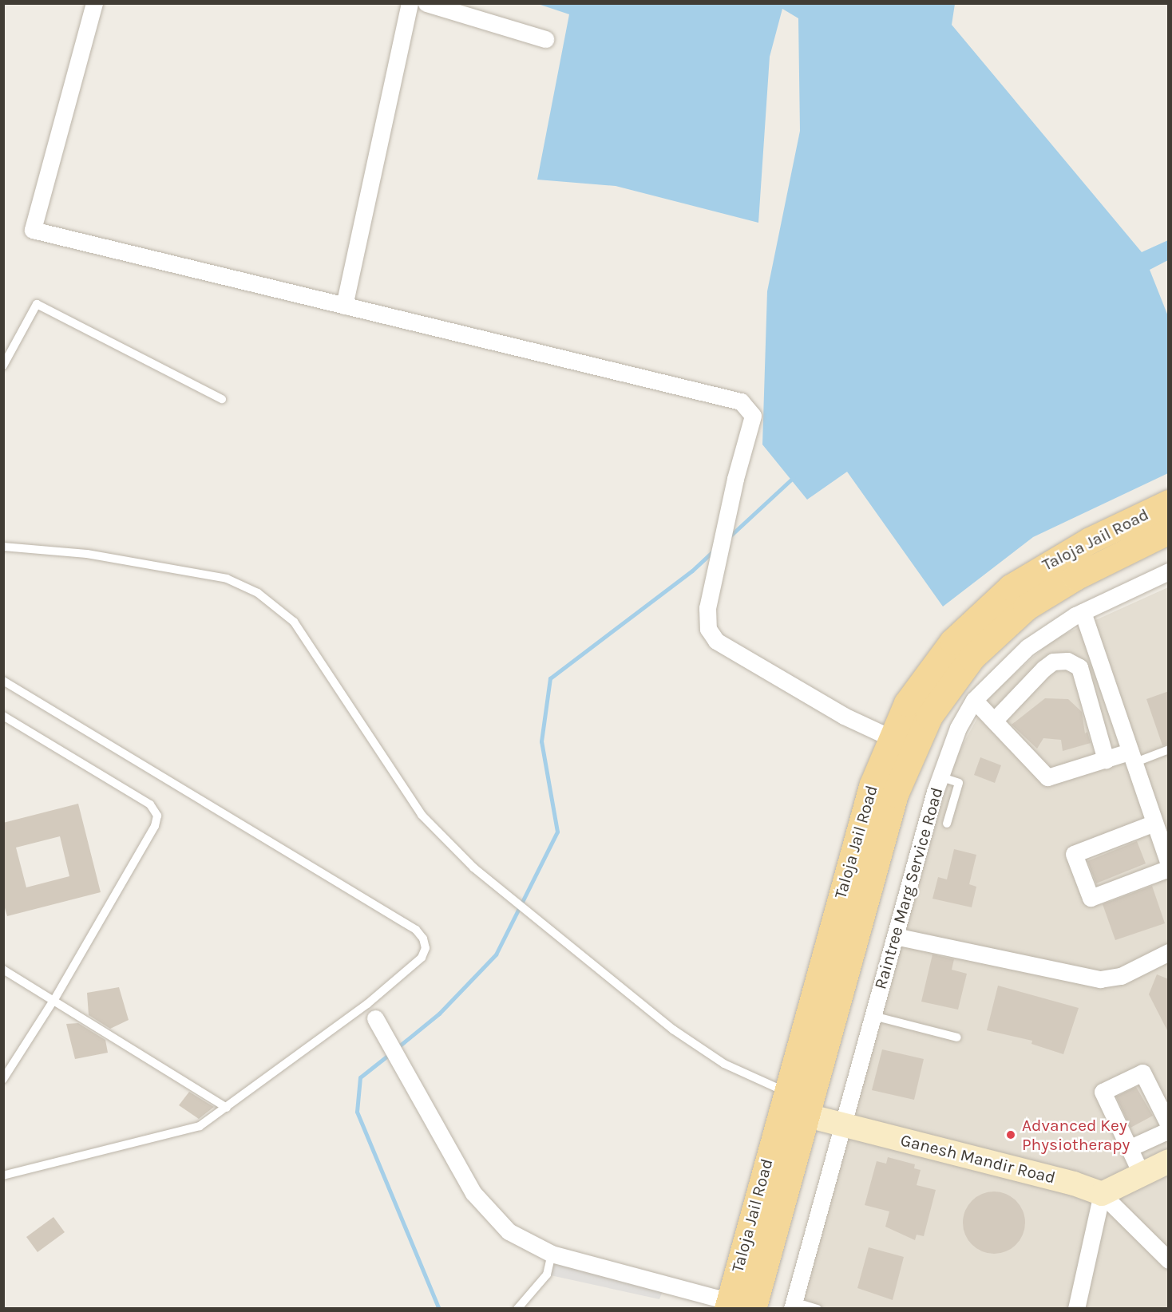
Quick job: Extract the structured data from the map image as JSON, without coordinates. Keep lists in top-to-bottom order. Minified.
{"streets":{"main road":["Taloja Jail Road"],"street":["Raintree Marg Service Road","Ganesh Mandir Road"]},"crossings":[["Taloja Jail Road","Ganesh Mandir Road"],["Raintree Marg Service Road","Ganesh Mandir Road"]],"places":["Advanced Key Physiotherapy"]}
